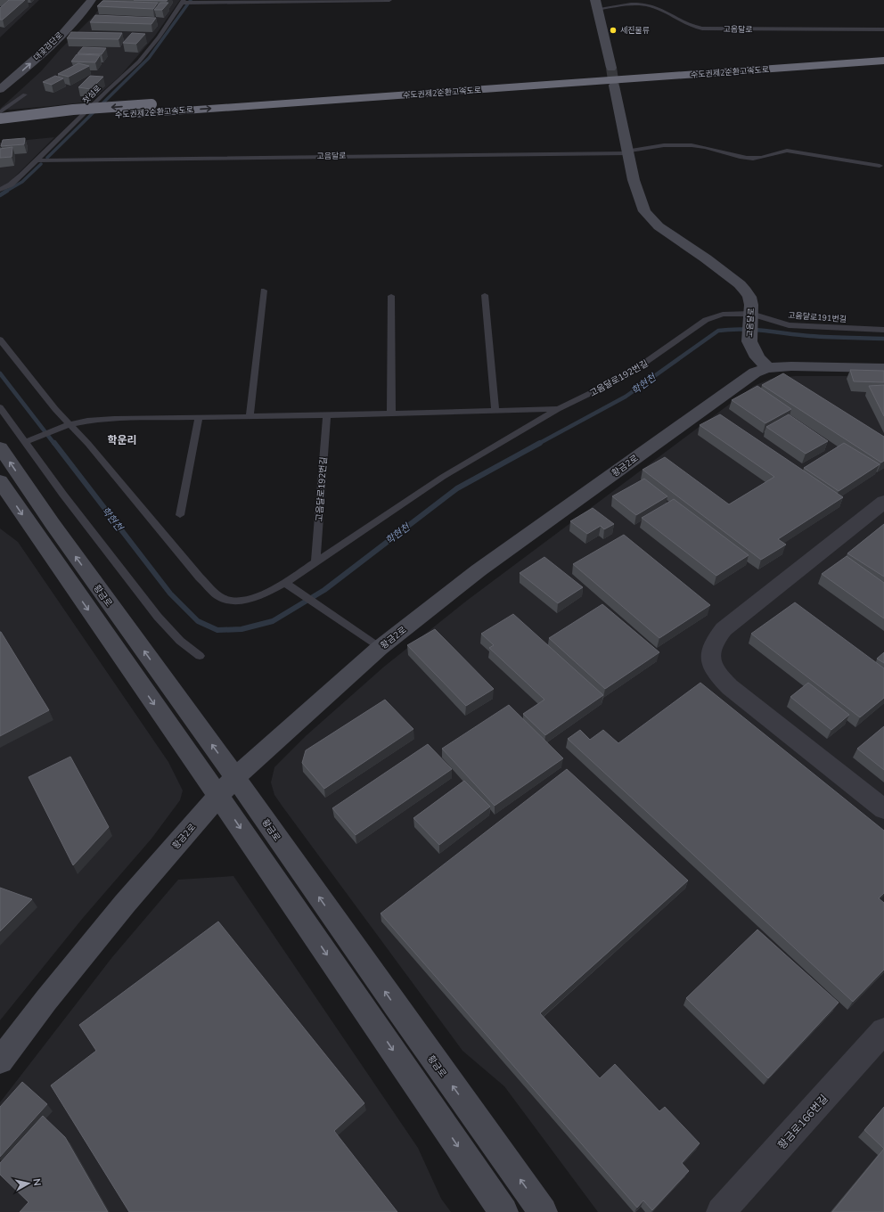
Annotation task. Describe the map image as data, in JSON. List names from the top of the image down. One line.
{"streets":{"highway":["수도권제2순환고속도로"],"street":["고음달로","대곶검단로","황금2로","황금로","황금로166번길"],"lane":["첫섬로","고음달로191번길","고음달로192번길"]},"crossings":[["고음달로","첫섬로"],["고음달로","고음달로191번길"],["고음달로","고음달로192번길"],["고음달로","황금2로"],["고음달로191번길","고음달로192번길"],["황금2로","황금로"]],"one_way":["대곶검단로"],"districts":["학운리"],"water":["학현천"],"places":["세진물류"],"north":"right"}
